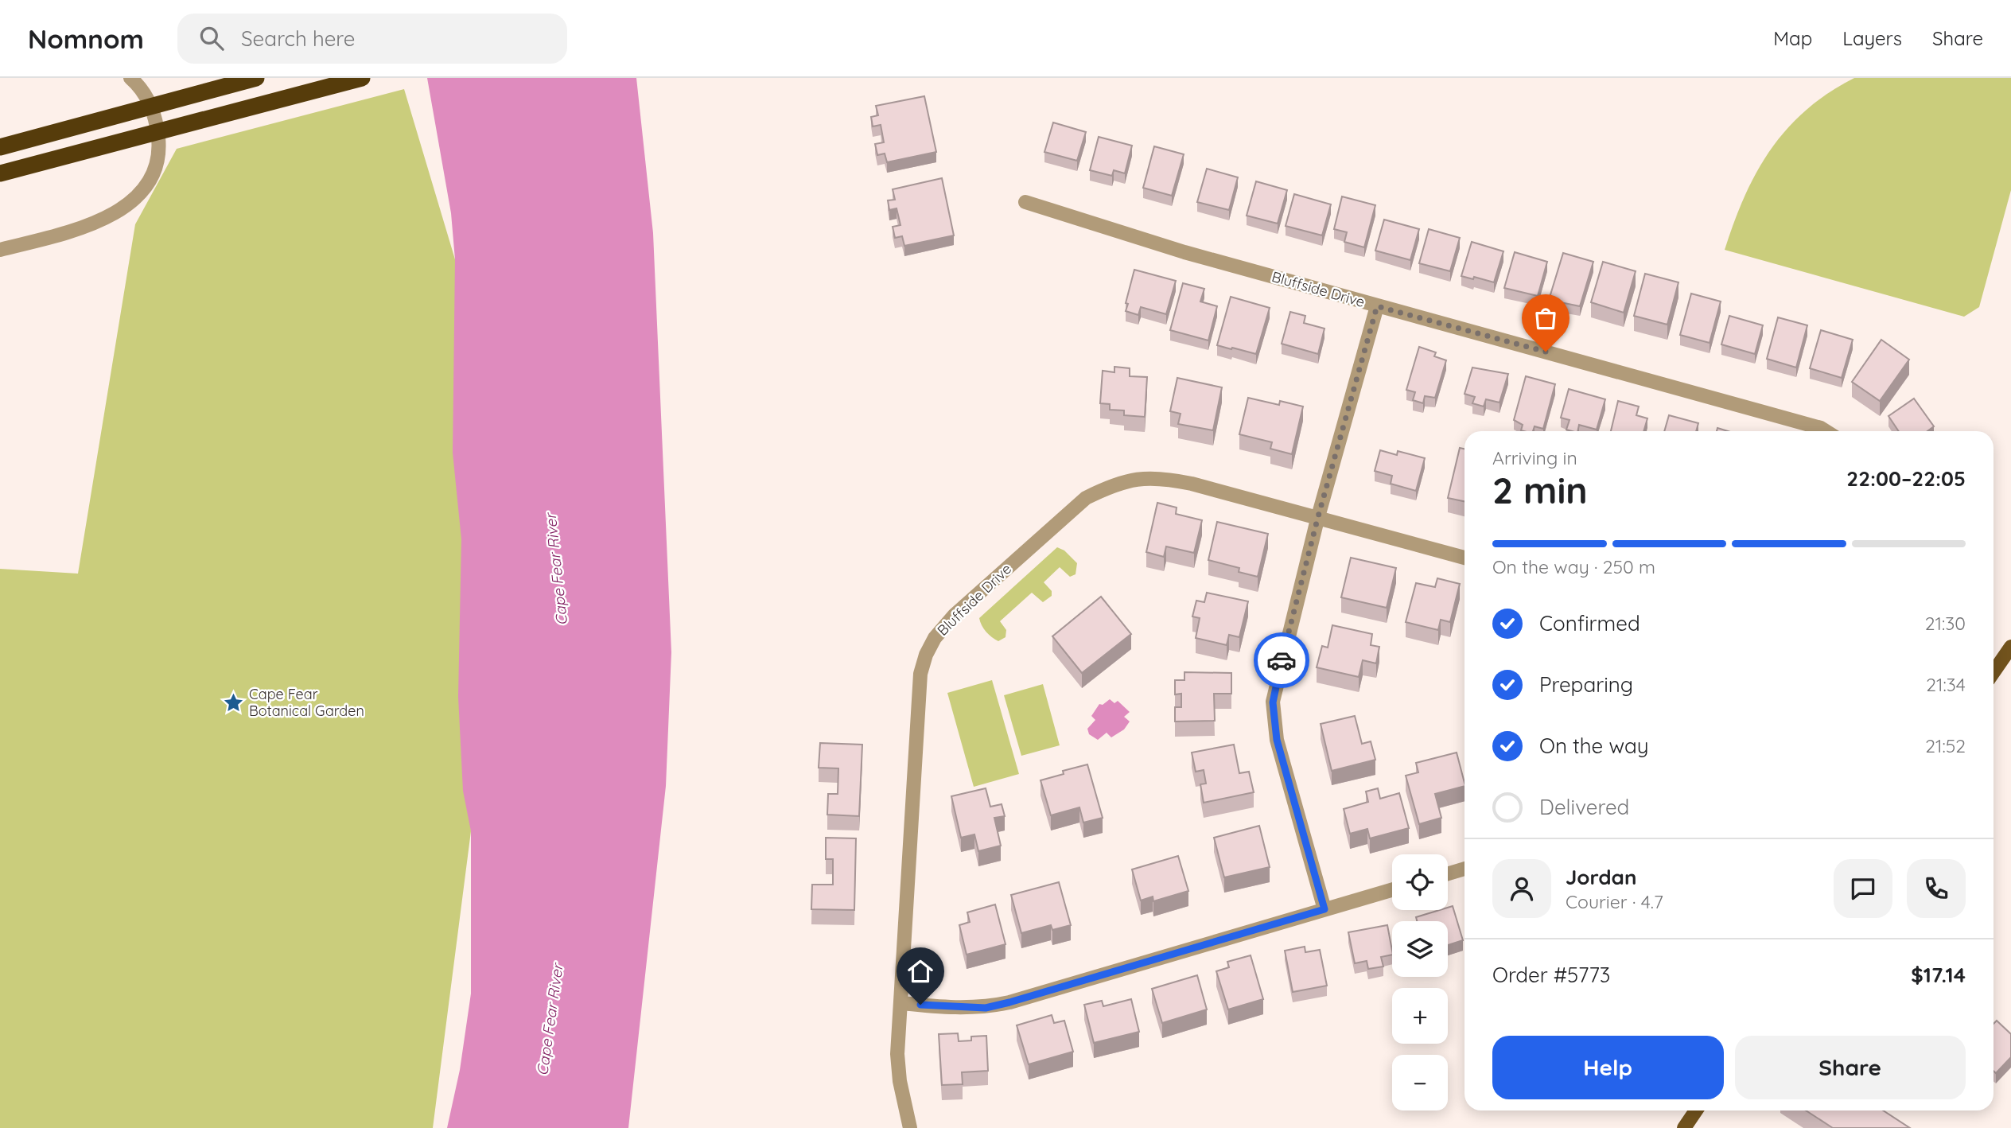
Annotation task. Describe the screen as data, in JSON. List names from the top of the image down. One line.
{"streets":{"street":["Bluffside Drive"]},"water":["Cape Fear River"],"places":{"place":["Cape Fear Botanical Garden"]},"page":{"header":"Nomnom","search":"Search here","nav":["Map","Layers","Share"],"heading":["2 min","Arriving in","22:00–22:05"],"panel":["Jordan","Courier · 4.7","Order #5773","$17.14"],"bar":"On the way · 250 m","list":[["Confirmed","21:30"],["Preparing","21:34"],["On the way","21:52"],"Delivered"],"map_buttons":["+","−"],"buttons":["Help","Share"]}}
